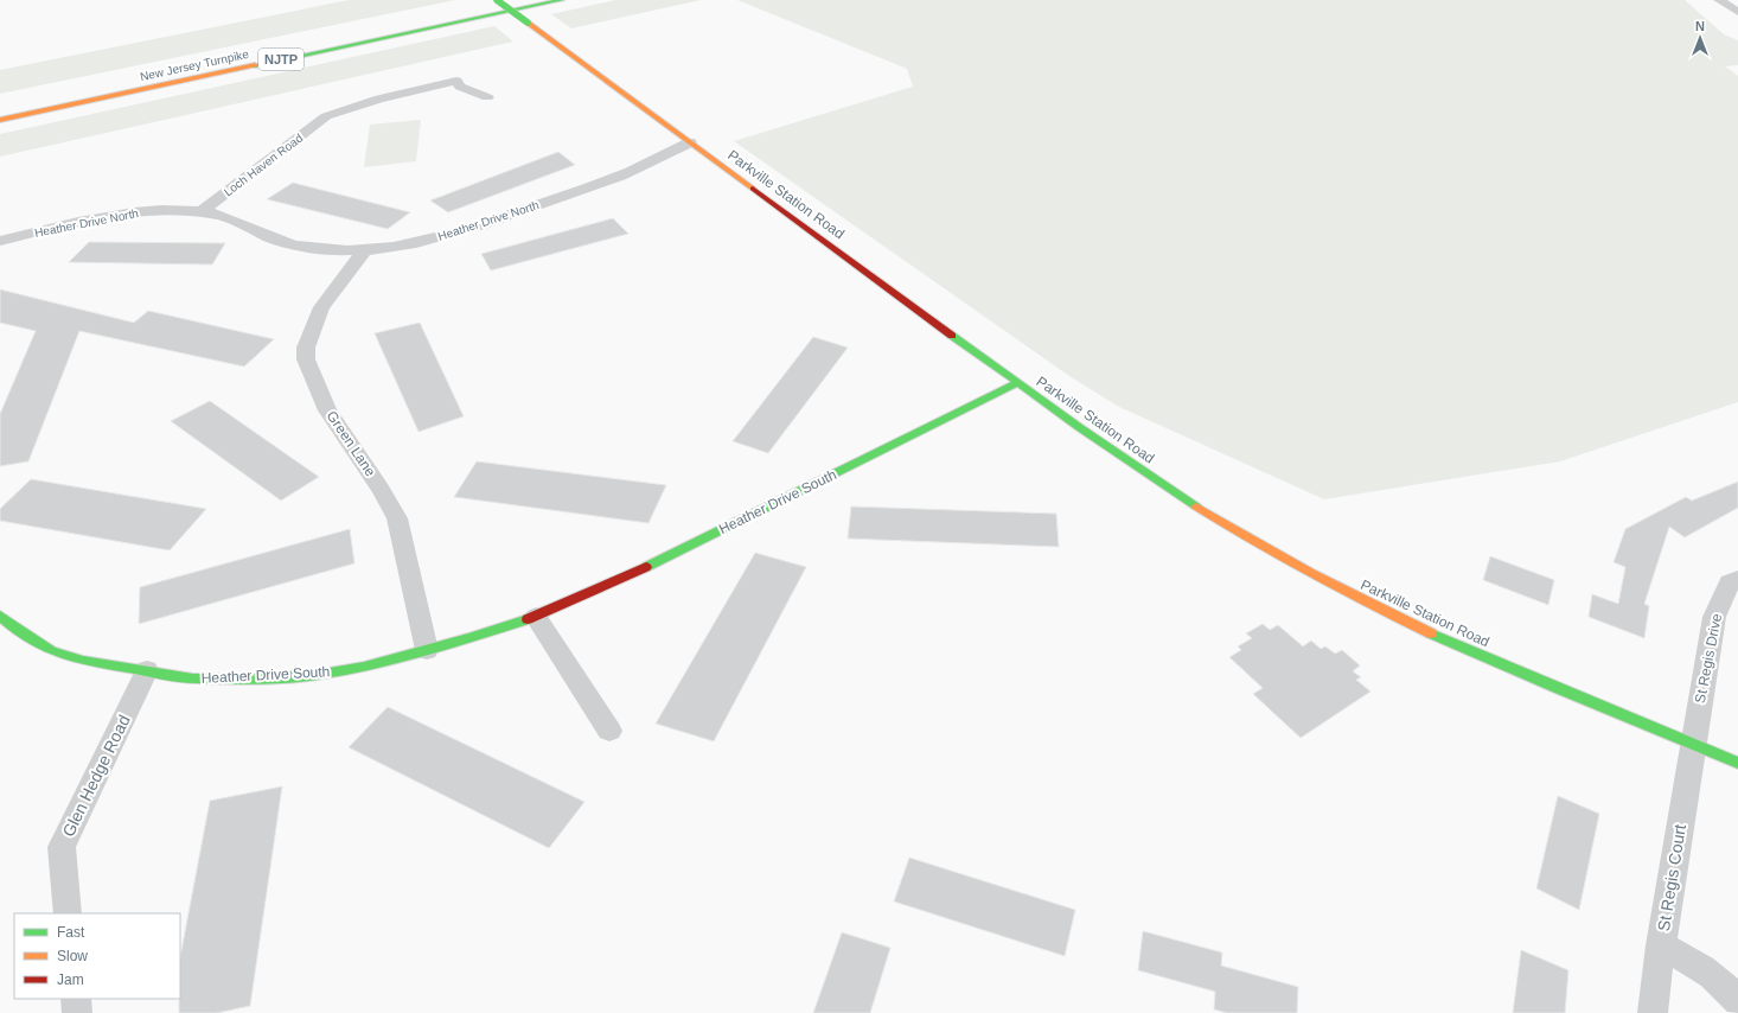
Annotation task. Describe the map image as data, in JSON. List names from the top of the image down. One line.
{"streets":{"main road":["NJTP","New Jersey Turnpike","Parkville Station Road","Heather Drive South"],"street":["Loch Haven Road","Heather Drive North","Green Lane","St Regis Drive","Glen Hedge Road","St Regis Court"]},"crossings":[["Loch Haven Road","Heather Drive North"],["Parkville Station Road","Heather Drive North"],["Parkville Station Road","Heather Drive South"],["Parkville Station Road","St Regis Drive"],["Parkville Station Road","St Regis Court"],["Heather Drive North","Green Lane"],["Green Lane","Heather Drive South"],["Heather Drive South","Glen Hedge Road"],["St Regis Drive","St Regis Court"]],"legend":["Fast","Slow","Jam"],"north":"top"}
